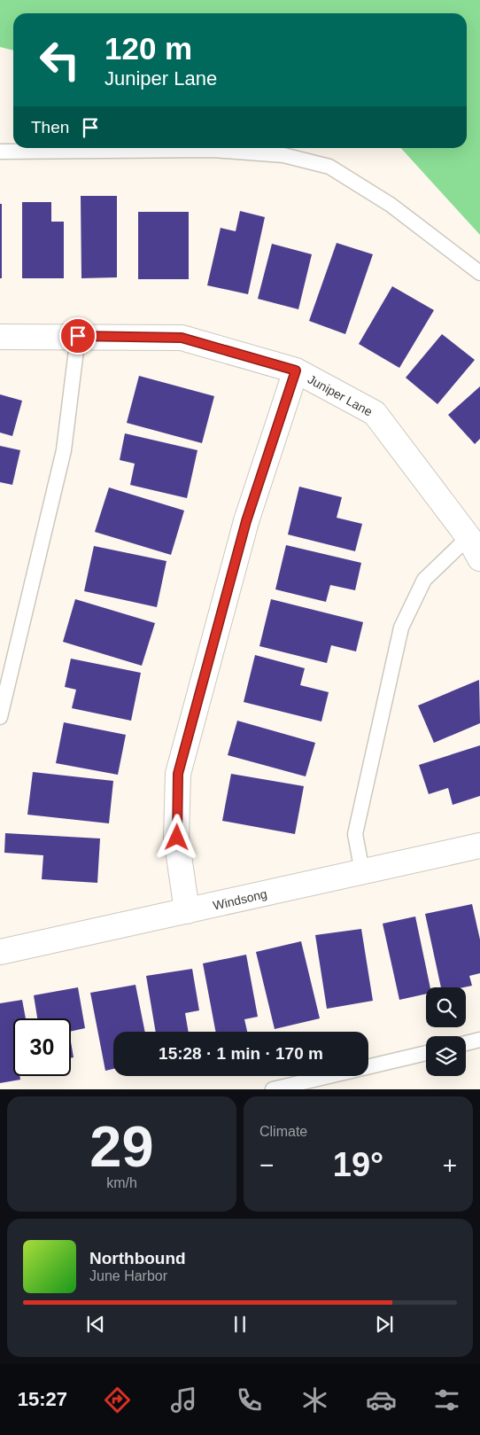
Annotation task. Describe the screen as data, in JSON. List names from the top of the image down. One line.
{"streets":{"street":["Juniper Lane","Windsong"]},"page":{"turn":["120 m","Juniper Lane"],"then":"Then","limit":"30","trip":"15:28 · 1 min · 170 m","tile":[["29","km/h"],"Climate"],"heat":["−","19°","+"],"song":["Northbound","June Harbor"],"tabs":"15:27"}}
